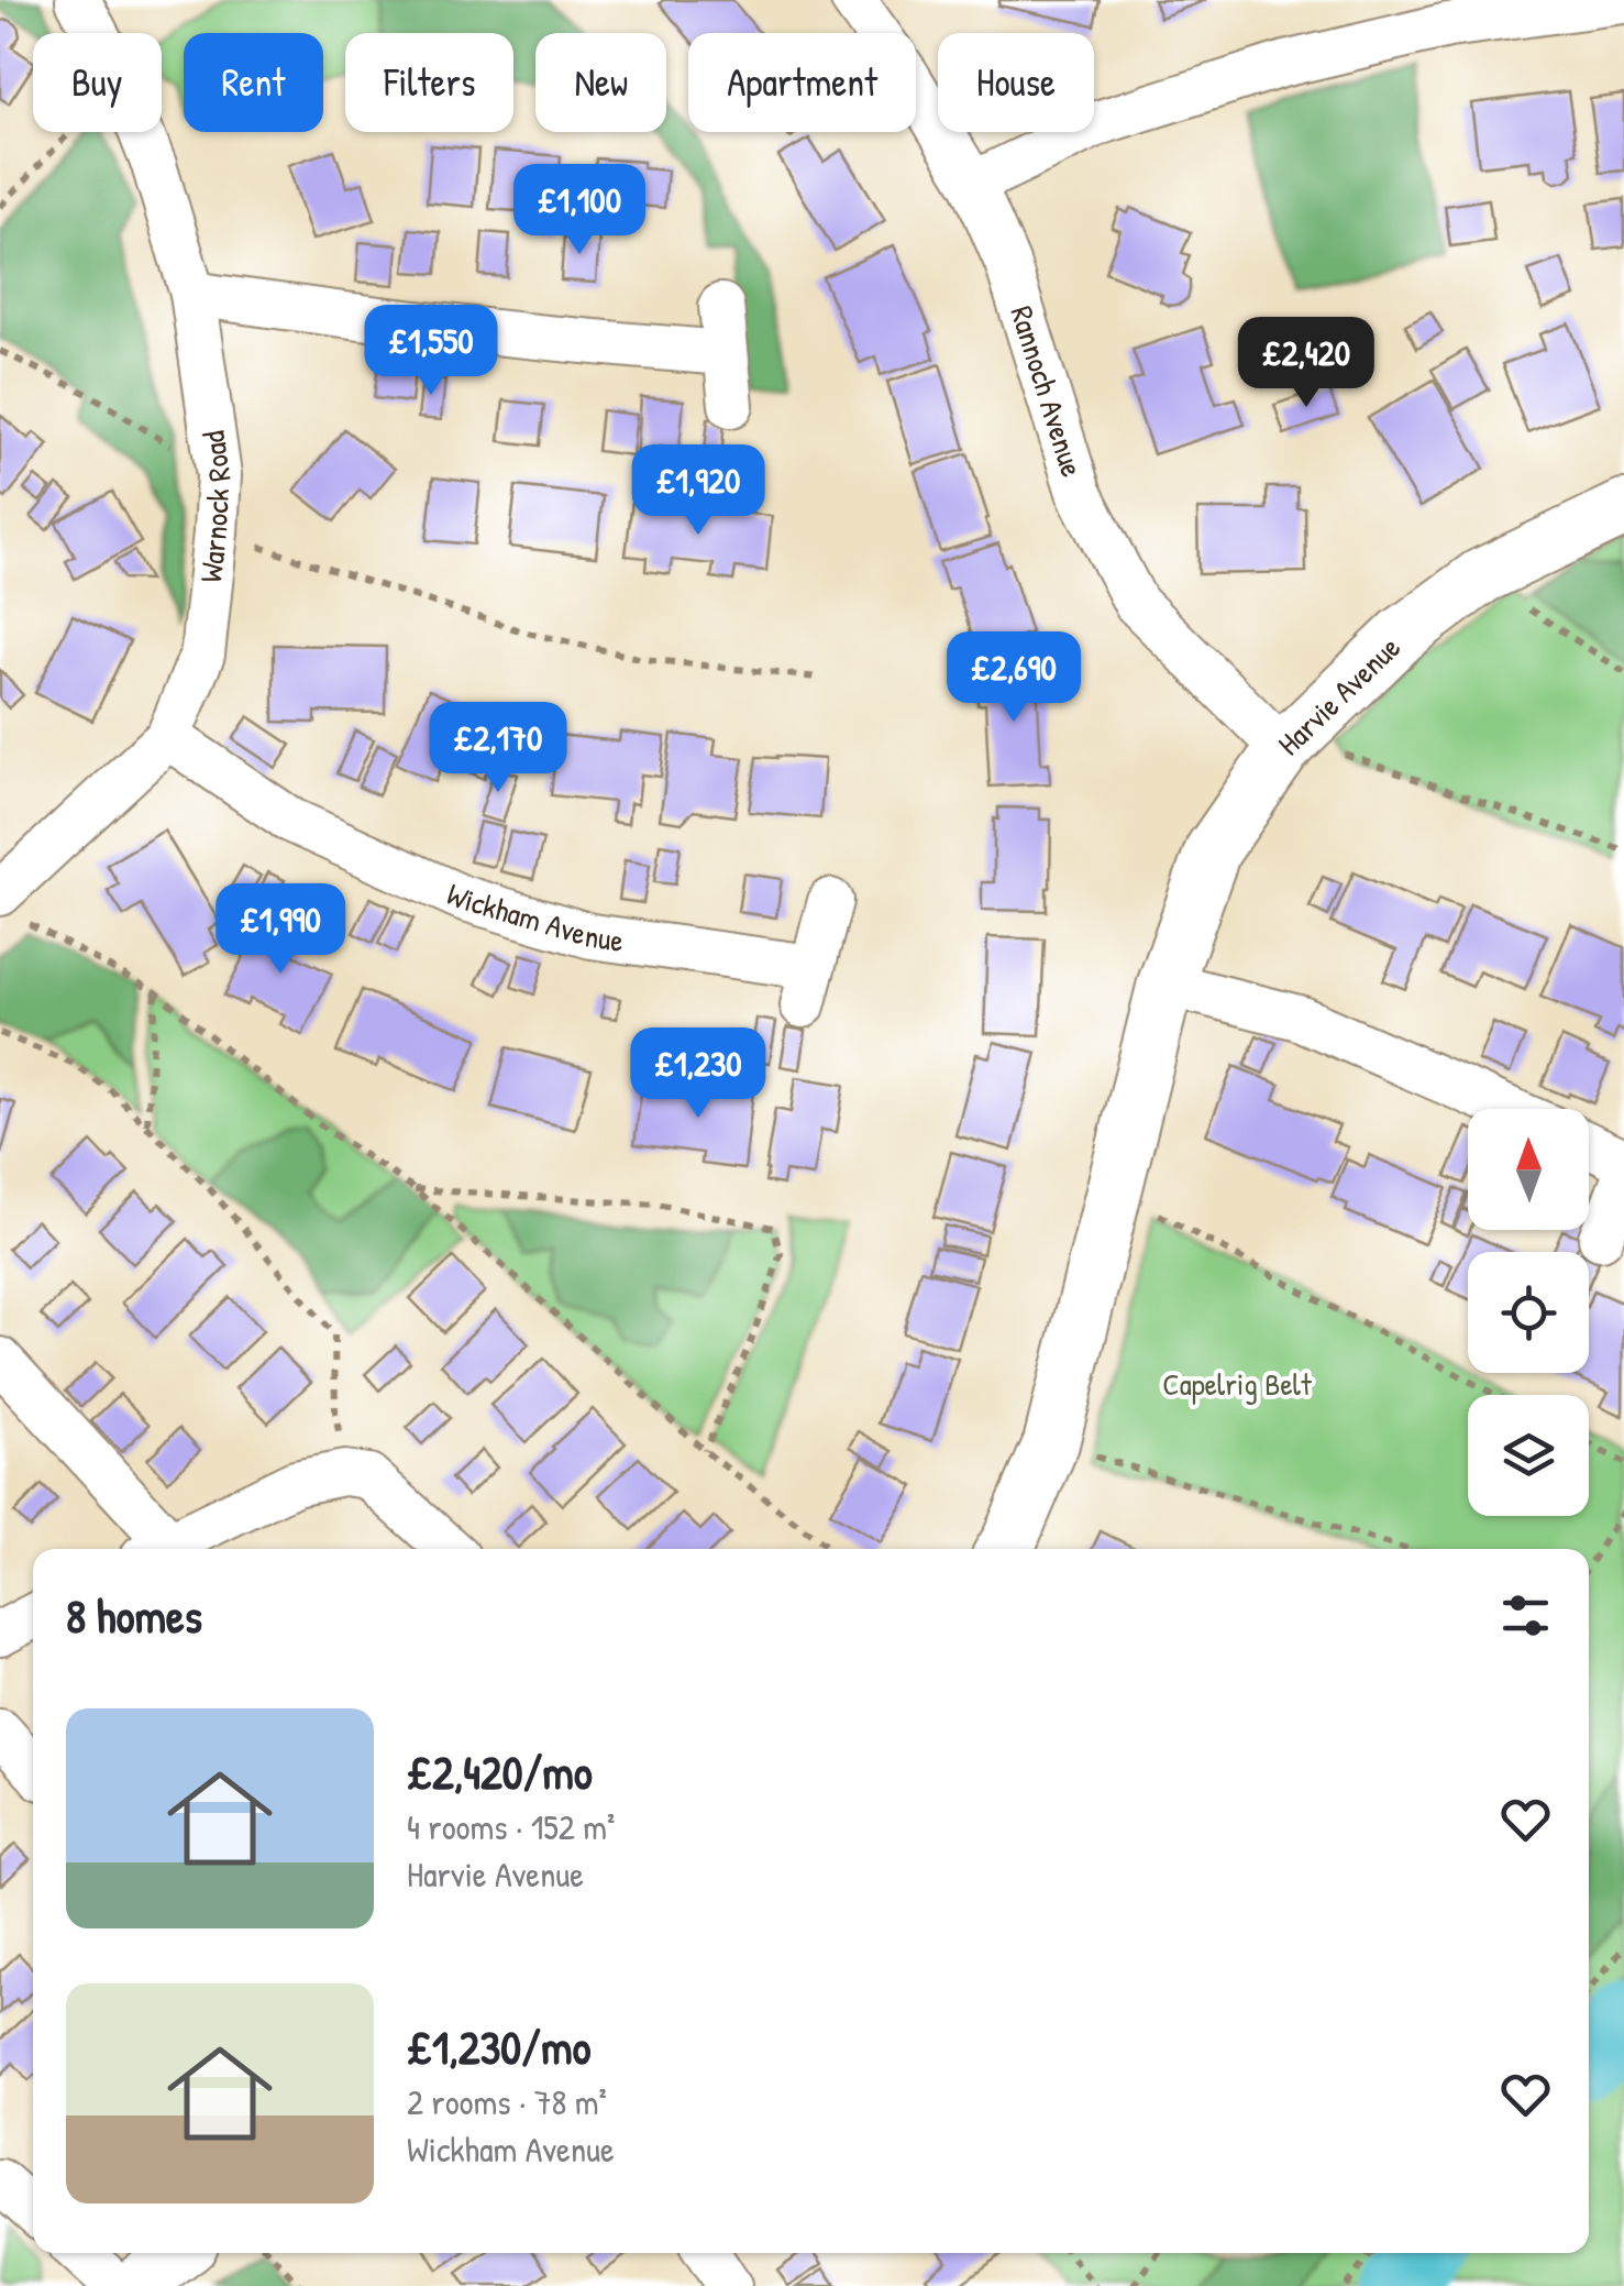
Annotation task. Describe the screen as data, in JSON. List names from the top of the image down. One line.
{"streets":{"street":["Rannoch Avenue","Warnock Road","Harvie Avenue","Wickham Avenue"]},"crossings":[["Rannoch Avenue","Harvie Avenue"],["Warnock Road","Wickham Avenue"]],"parks":["Capelrig Belt"],"north":"top","page":{"chip":["Buy","Rent","Filters","New","Apartment","House"],"price":["£1,100","£1,550","£2,420","£1,920","£2,690","£2,170","£1,990","£1,230"],"heading":"8 homes","list":[{"name":"£2,420/mo","note":"4 rooms · 152 m² · Harvie Avenue"},{"name":"£1,230/mo","note":"2 rooms · 78 m² · Wickham Avenue"}]}}
